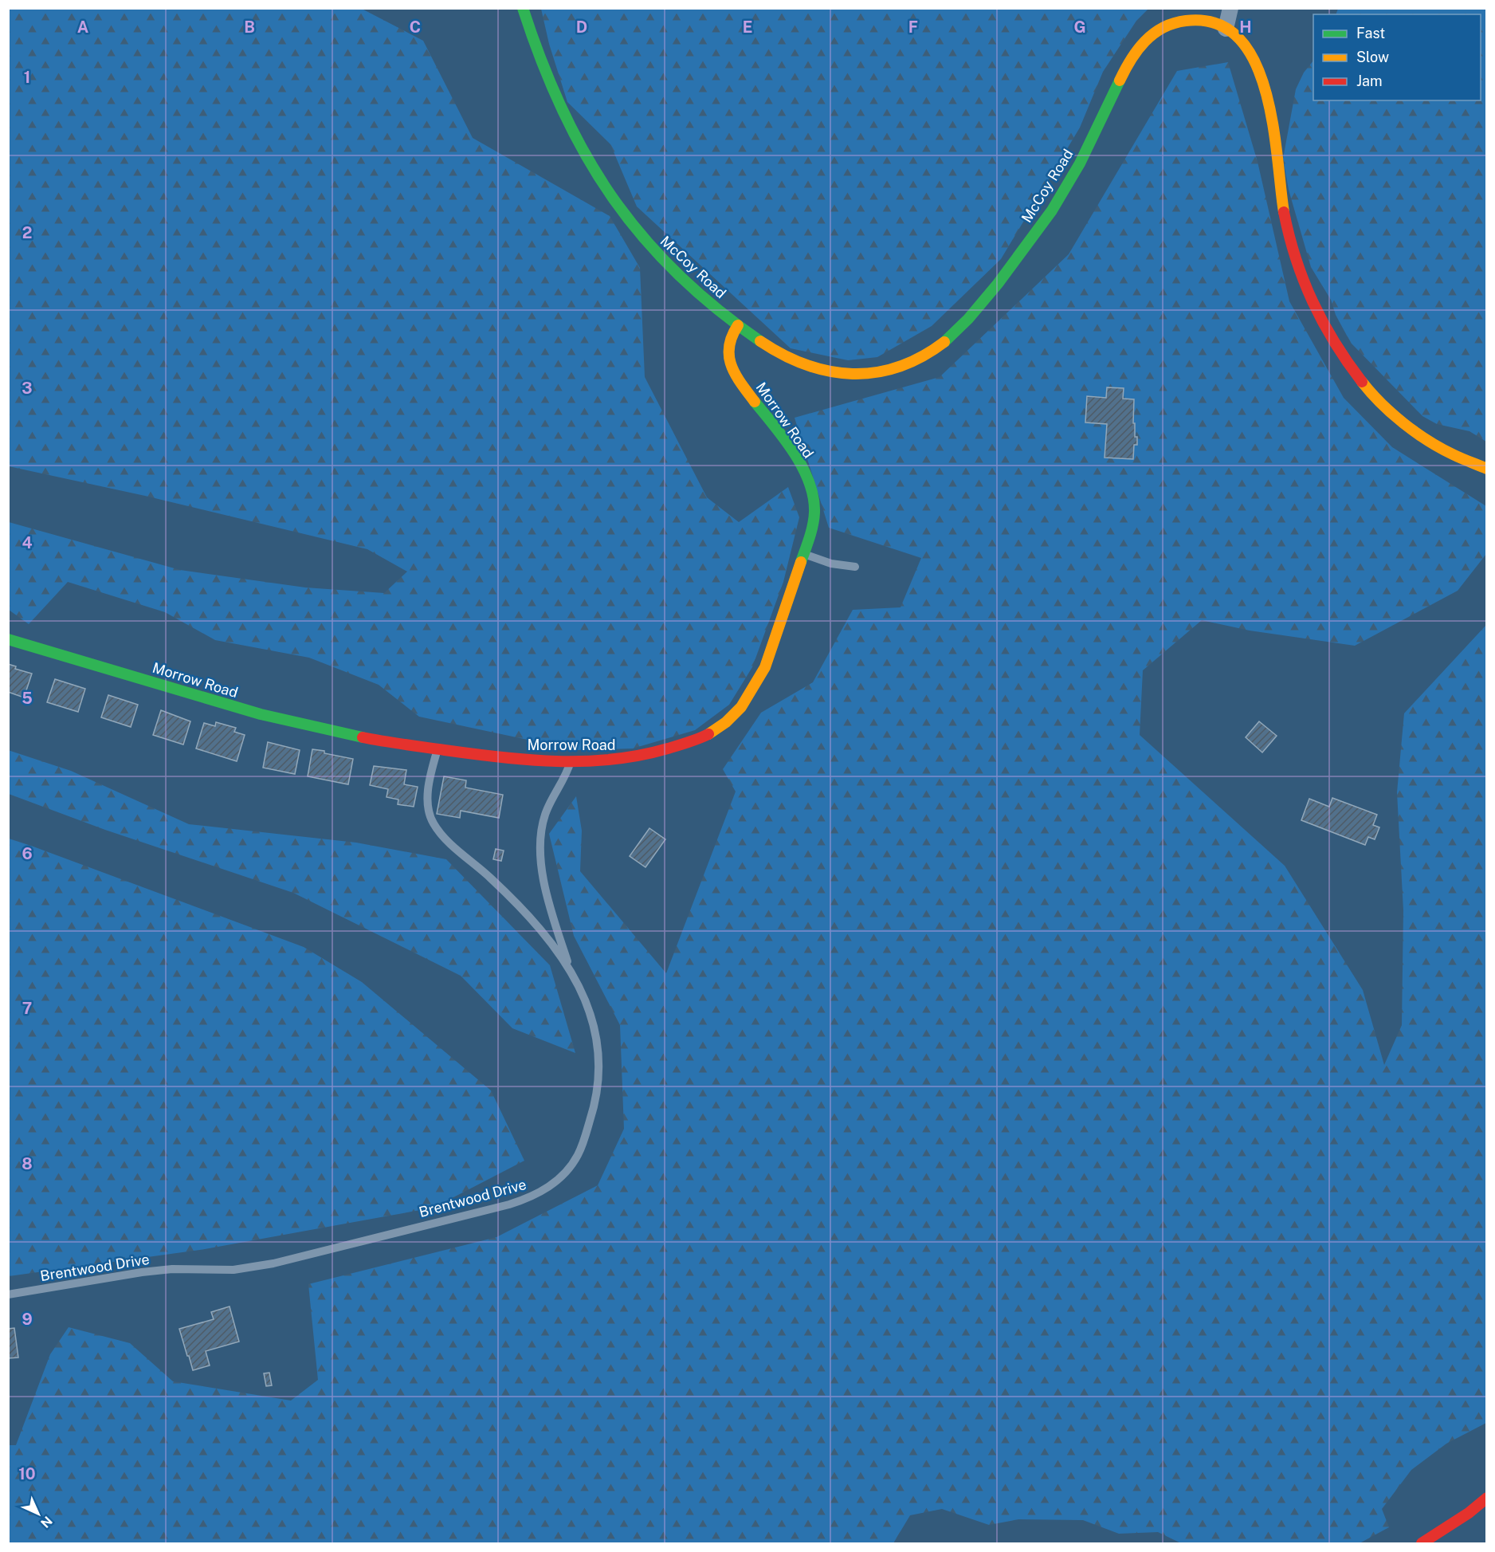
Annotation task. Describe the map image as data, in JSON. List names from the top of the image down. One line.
{"streets":{"main road":["McCoy Road","Morrow Road"],"lane":["Brentwood Drive"]},"crossings":[["McCoy Road","Morrow Road"],["Morrow Road","Brentwood Drive"]],"legend":["Fast","Slow","Jam"],"north":"bottom right","grid":{"columns":["A","B","C","D","E","F","G","H"],"rows":["1","2","3","4","5","6","7","8","9","10"]}}
